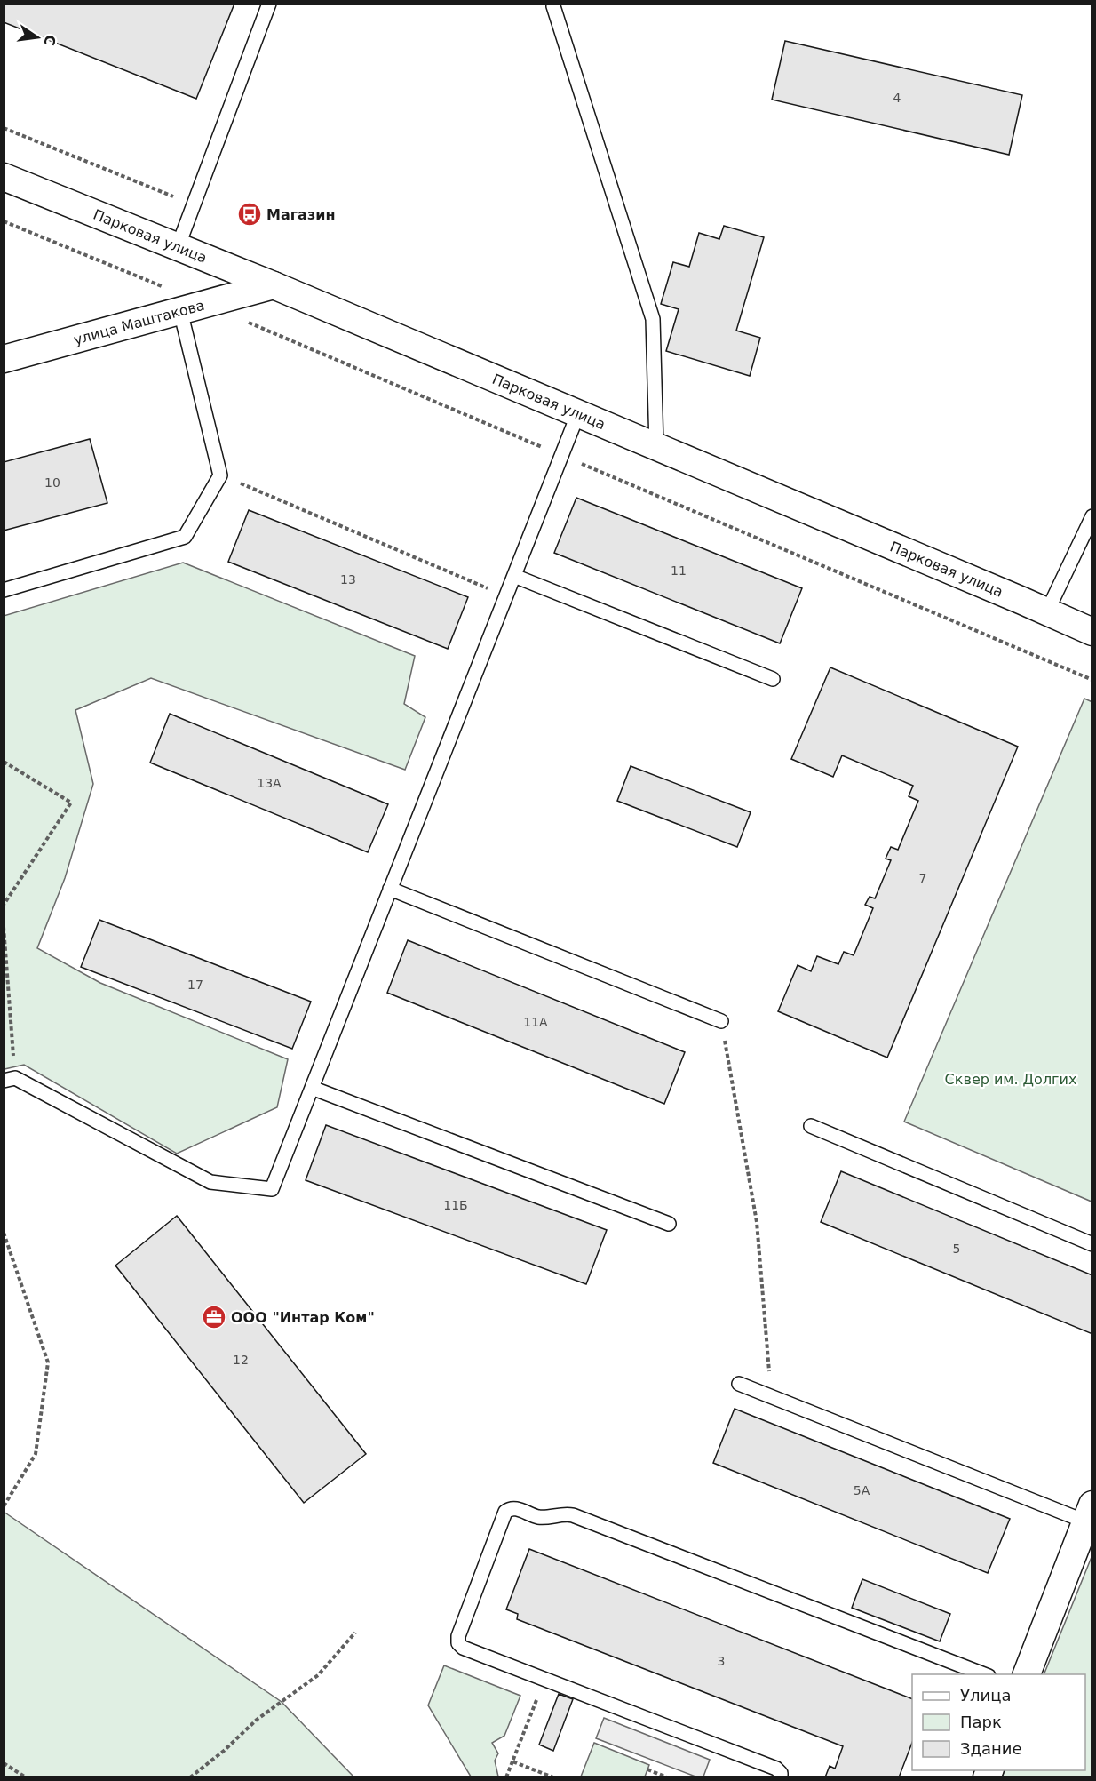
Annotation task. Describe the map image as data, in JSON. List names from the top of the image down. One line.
{"streets":{"street":["Парковая улица","улица Маштакова"]},"crossings":[["Парковая улица","улица Маштакова"]],"parks":["Сквер им. Долгих"],"places":{"bus stop":["Магазин"],"office":["ООО \"Интар Ком\""]},"house_numbers":["4","10","11","13","13А","7","17","11А","11Б","5","12","5А","3"],"legend":["Улица","Парк","Здание"],"north":"right"}
